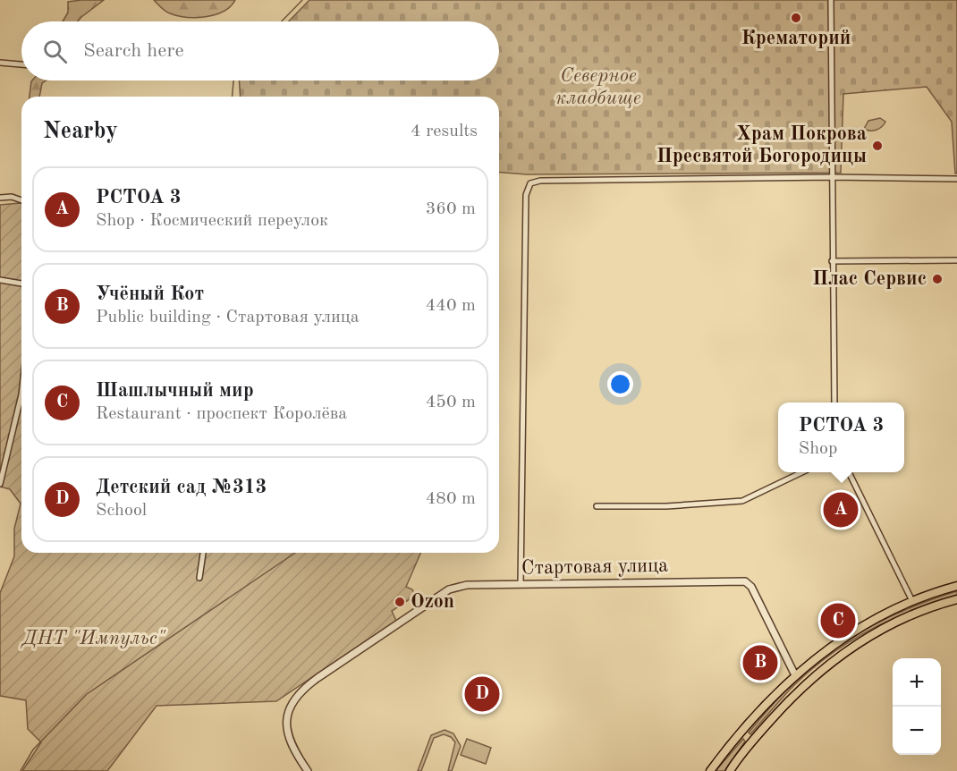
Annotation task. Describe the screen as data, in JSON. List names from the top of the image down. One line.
{"streets":{"street":["Стартовая улица"]},"parks":["Северное кладбище","ДНТ \"Импульс\""],"places":["Крематорий","Храм Покрова Пресвятой Богородицы","Плас Сервис","Ozon"],"page":{"search":"Search here","heading":["Nearby","4 results"],"list":[{"mark":"A","name":"РСТОА 3","note":"Shop · Космический переулок","value":"360 m"},{"mark":"B","name":"Учёный Кот","note":"Public building · Стартовая улица","value":"440 m"},{"mark":"C","name":"Шашлычный мир","note":"Restaurant · проспект Королёва","value":"450 m"},{"mark":"D","name":"Детский сад №313","note":"School","value":"480 m"}],"popup":["РСТОА 3","Shop"],"pins":["A","C","B","D"],"map_buttons":["+","−"]}}
